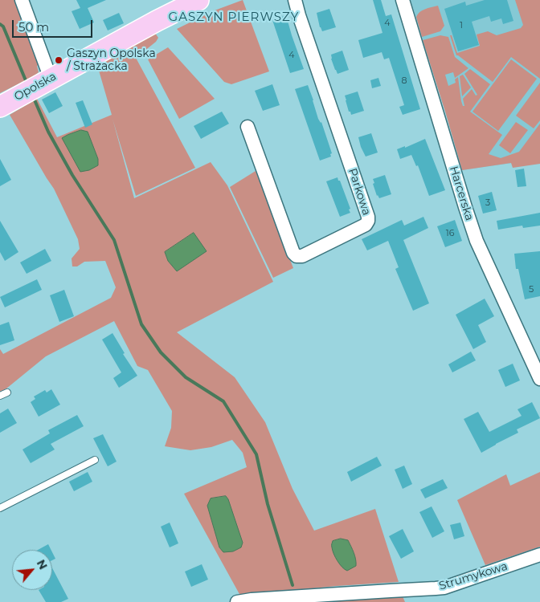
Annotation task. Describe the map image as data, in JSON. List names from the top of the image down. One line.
{"streets":{"main road":["Opolska"],"street":["Parkowa","Harcerska","Strumykowa"]},"districts":["GASZYN PIERWSZY"],"places":["Gaszyn Opolska / Strażacka"],"house_numbers":["4","1","4","8","3","16","5"],"scale_bar":"50 m","north":"top right"}
